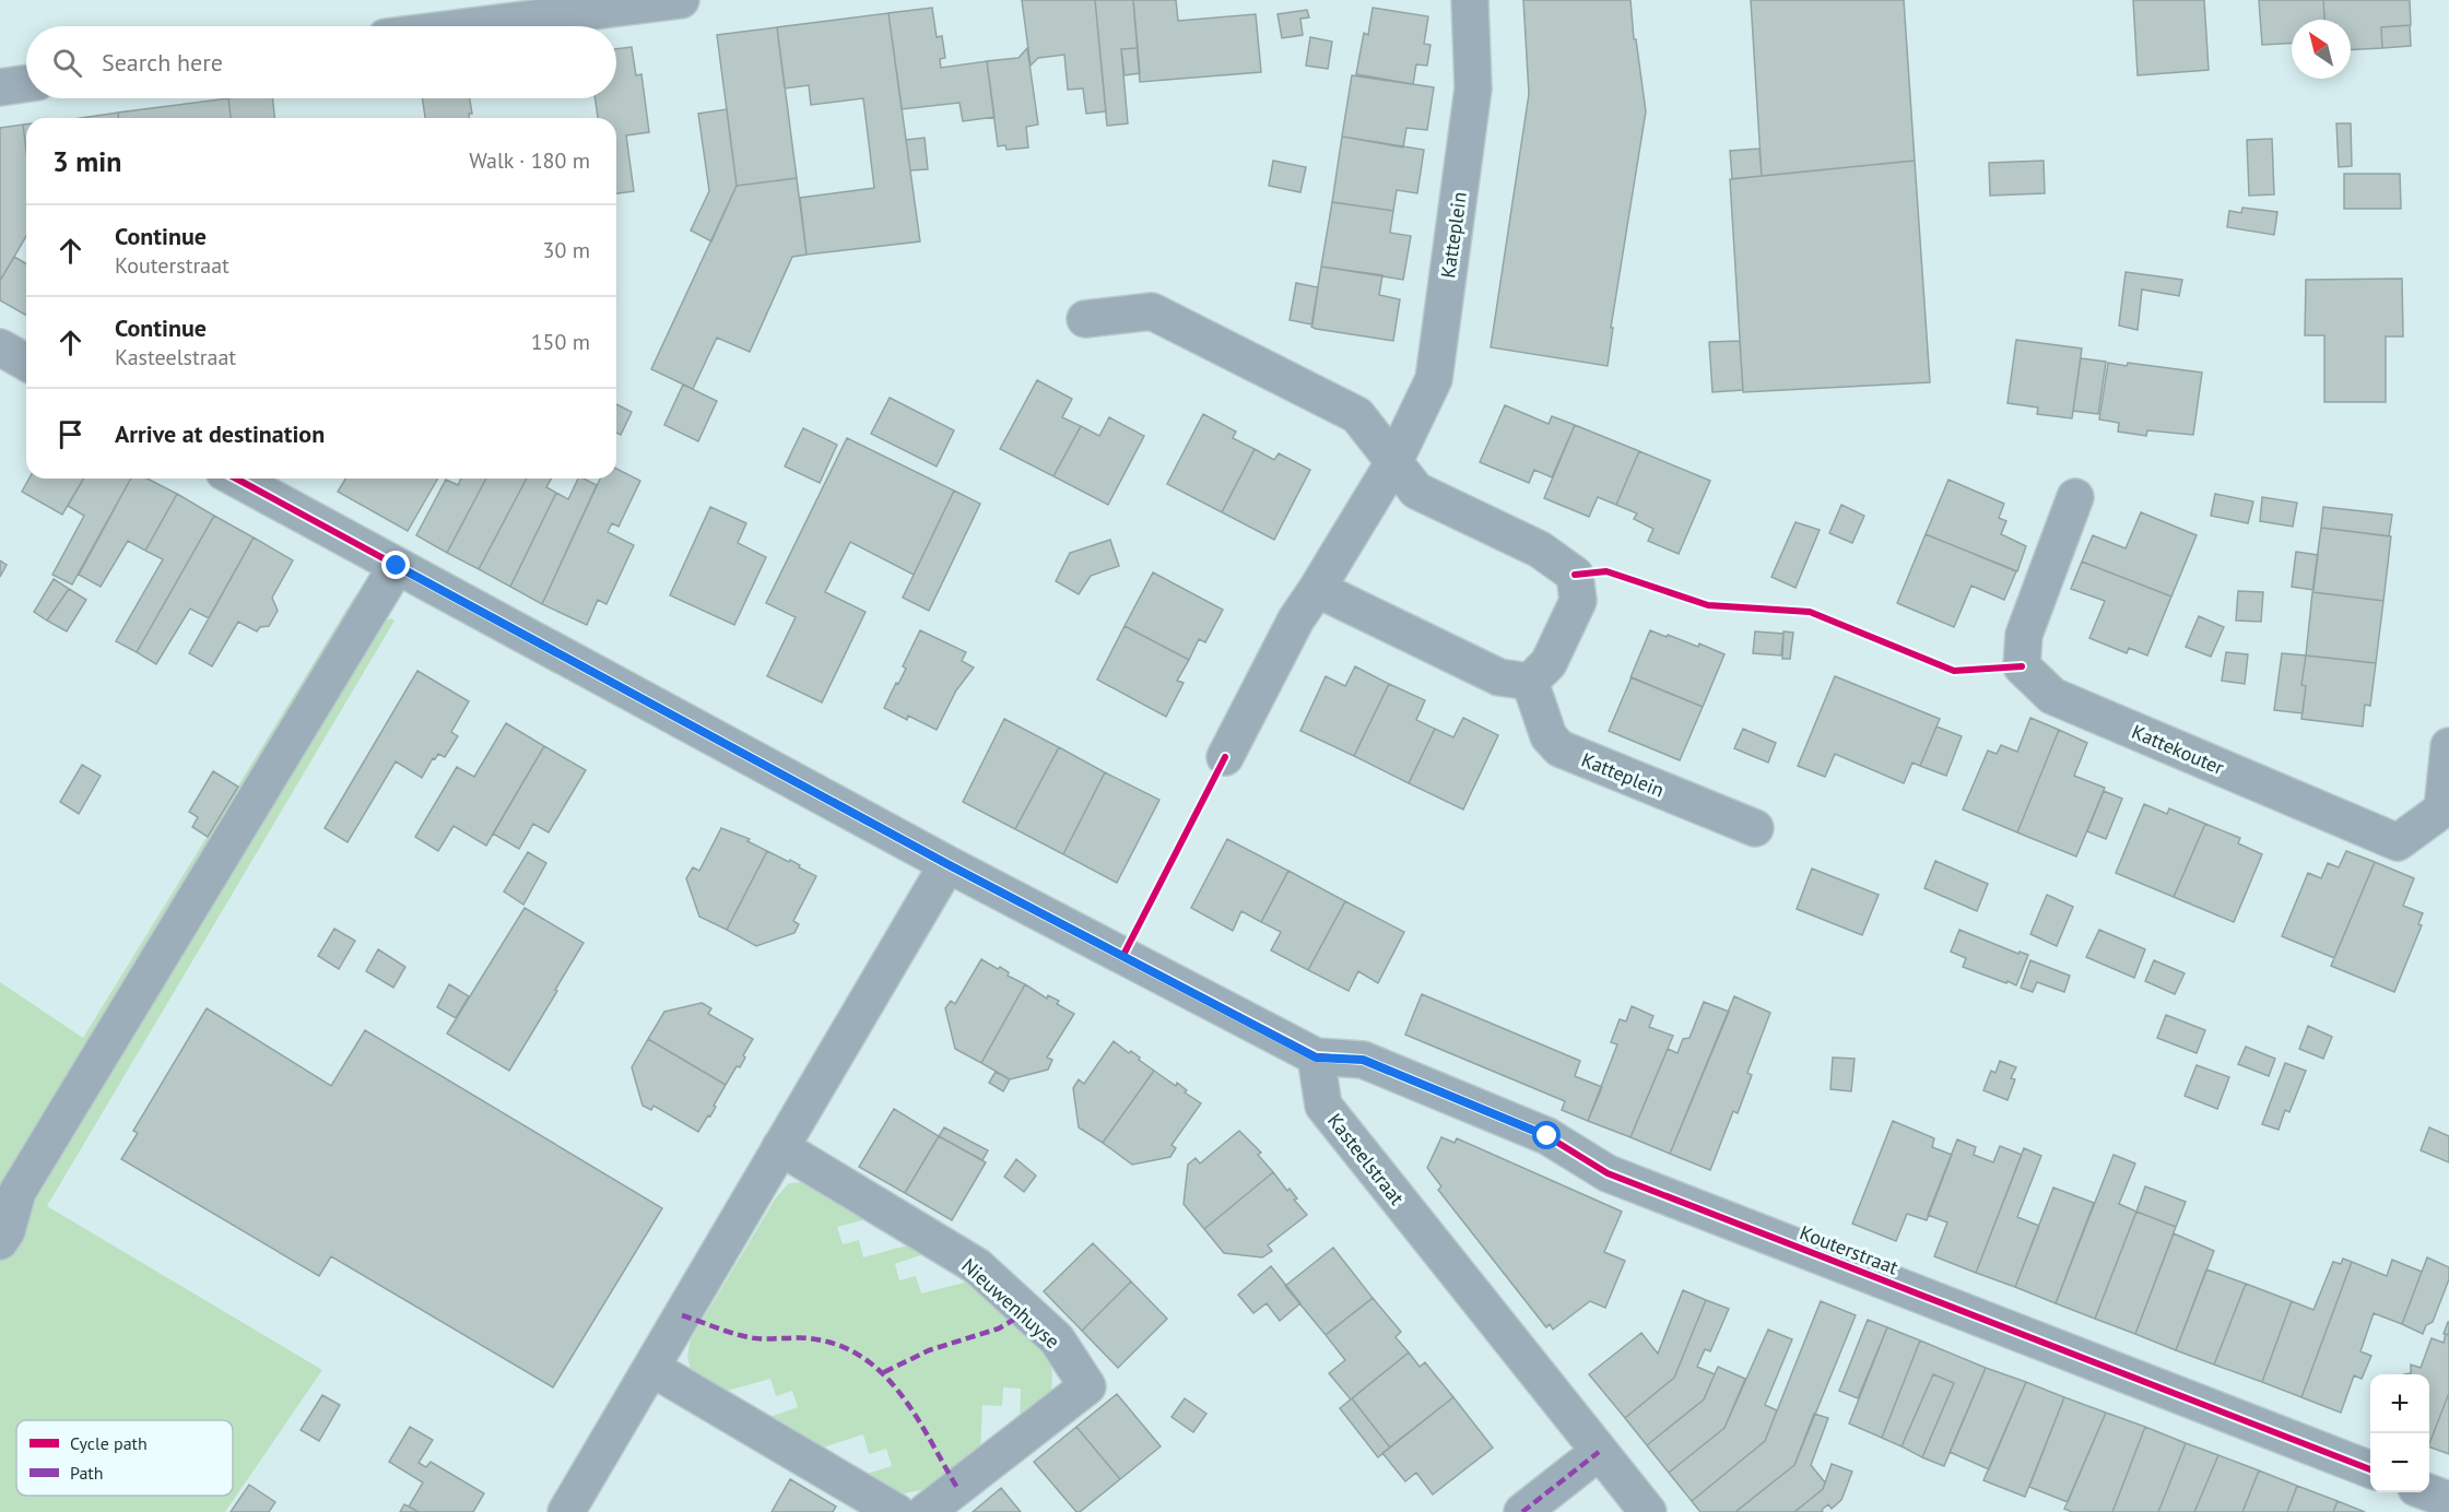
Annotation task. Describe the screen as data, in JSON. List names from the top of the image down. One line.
{"streets":{"street":["Katteplein","Kattekouter","Kasteelstraat","Kouterstraat","Nieuwenhuyse"]},"crossings":[["Kasteelstraat","Kouterstraat"]],"legend":["Cycle path","Path"],"north":"top left","page":{"search":"Search here","heading":["3 min","Walk · 180 m"],"list":[["Continue","Kouterstraat","30 m"],["Continue","Kasteelstraat","150 m"],"Arrive at destination"],"map_buttons":["+","−"]}}
